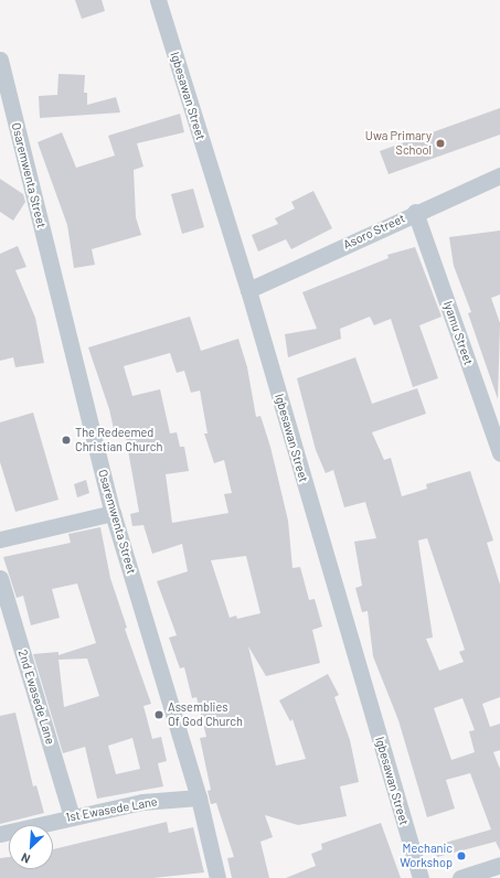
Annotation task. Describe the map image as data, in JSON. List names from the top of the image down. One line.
{"streets":{"street":["Igbesawan Street","Osaremwenta Street","Asoro Street","Iyamu Street","2nd Ewasede Lane","1st Ewasede Lane"]},"crossings":[["Igbesawan Street","Asoro Street"],["Osaremwenta Street","1st Ewasede Lane"],["Asoro Street","Iyamu Street"],["2nd Ewasede Lane","1st Ewasede Lane"]],"places":["Uwa Primary School","The Redeemed Christian Church","Assemblies Of God Church","Mechanic Workshop"],"north":"bottom left"}
